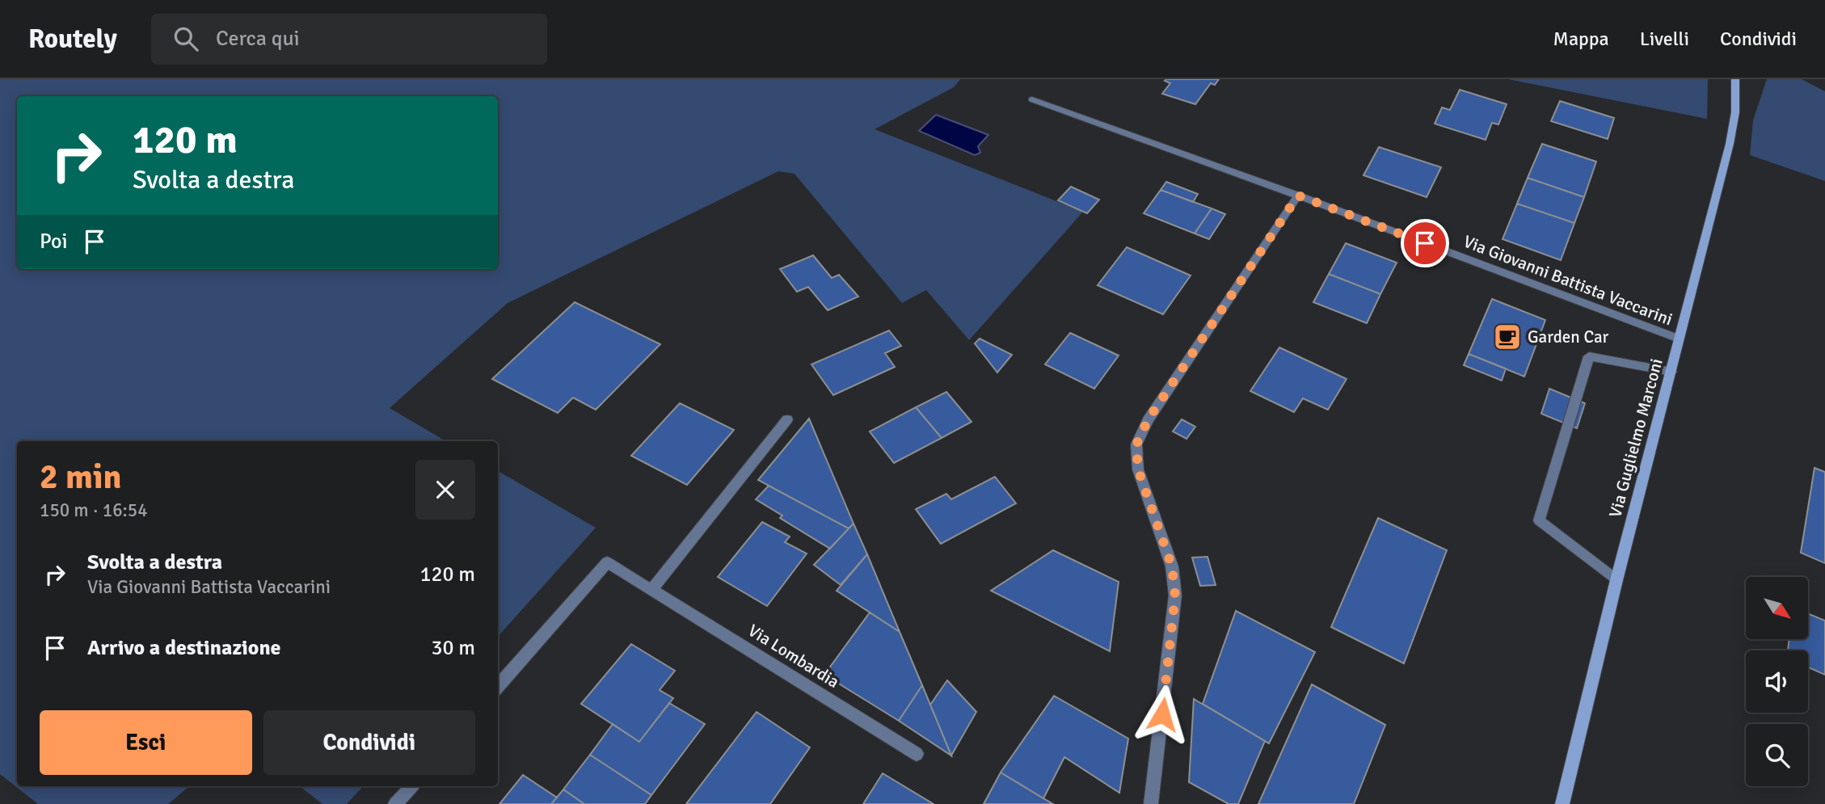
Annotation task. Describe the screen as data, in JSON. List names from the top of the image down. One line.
{"streets":{"main road":["Via Guglielmo Marconi"],"street":["Via Giovanni Battista Vaccarini","Via Lombardia"]},"crossings":[["Via Giovanni Battista Vaccarini","Via Guglielmo Marconi"]],"places":{"cafe":["Garden Car"]},"north":"bottom right","page":{"header":"Routely","search":"Cerca qui","nav":["Mappa","Livelli","Condividi"],"turn":["120 m","Svolta a destra"],"then":"Poi","heading":["2 min","150 m · 16:54"],"list":[{"name":"Svolta a destra","note":"Via Giovanni Battista Vaccarini","value":"120 m"},{"name":"Arrivo a destinazione","value":"30 m"}],"buttons":["Esci","Condividi"]}}
